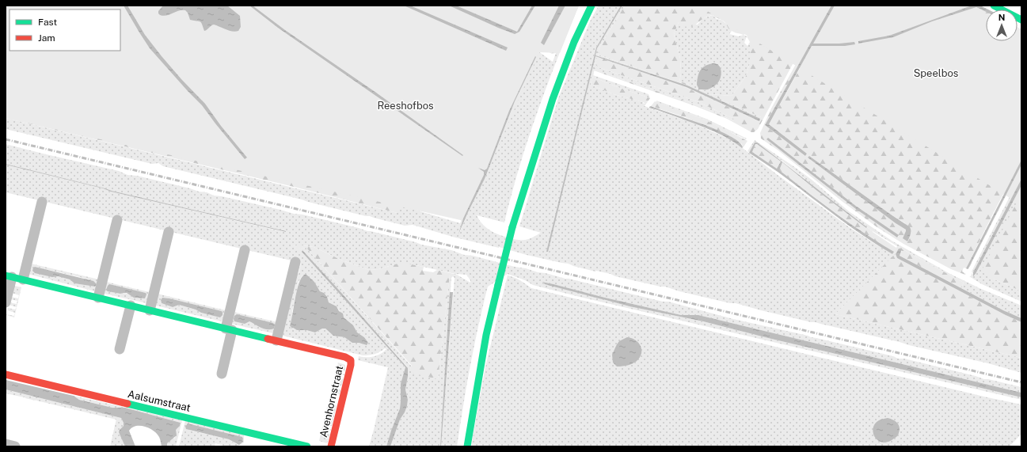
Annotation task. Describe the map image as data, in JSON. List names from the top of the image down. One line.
{"streets":{"street":["Aalsumstraat","Avenhornstraat"]},"parks":["Speelbos","Reeshofbos"],"legend":["Fast","Jam"],"north":"top"}
